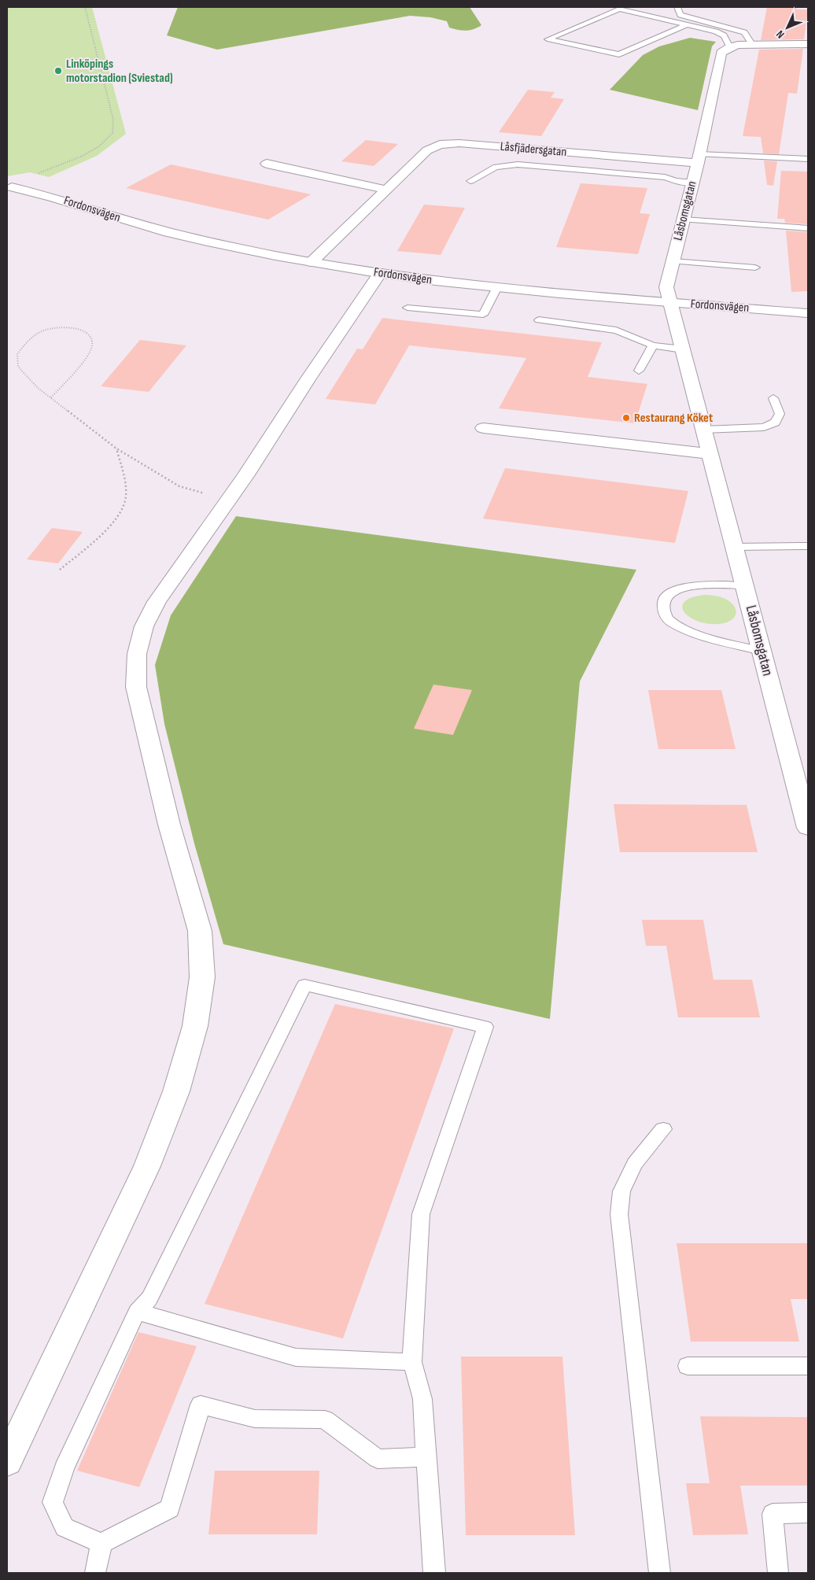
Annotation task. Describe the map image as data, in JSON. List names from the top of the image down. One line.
{"streets":{"street":["Låsfjädersgatan","Fordonsvägen","Låsbomsgatan"]},"crossings":[["Låsfjädersgatan","Fordonsvägen"],["Låsfjädersgatan","Låsbomsgatan"],["Fordonsvägen","Låsbomsgatan"]],"places":["Linköpings motorstadion (Sviestad)","Restaurang Köket"],"north":"bottom left"}
